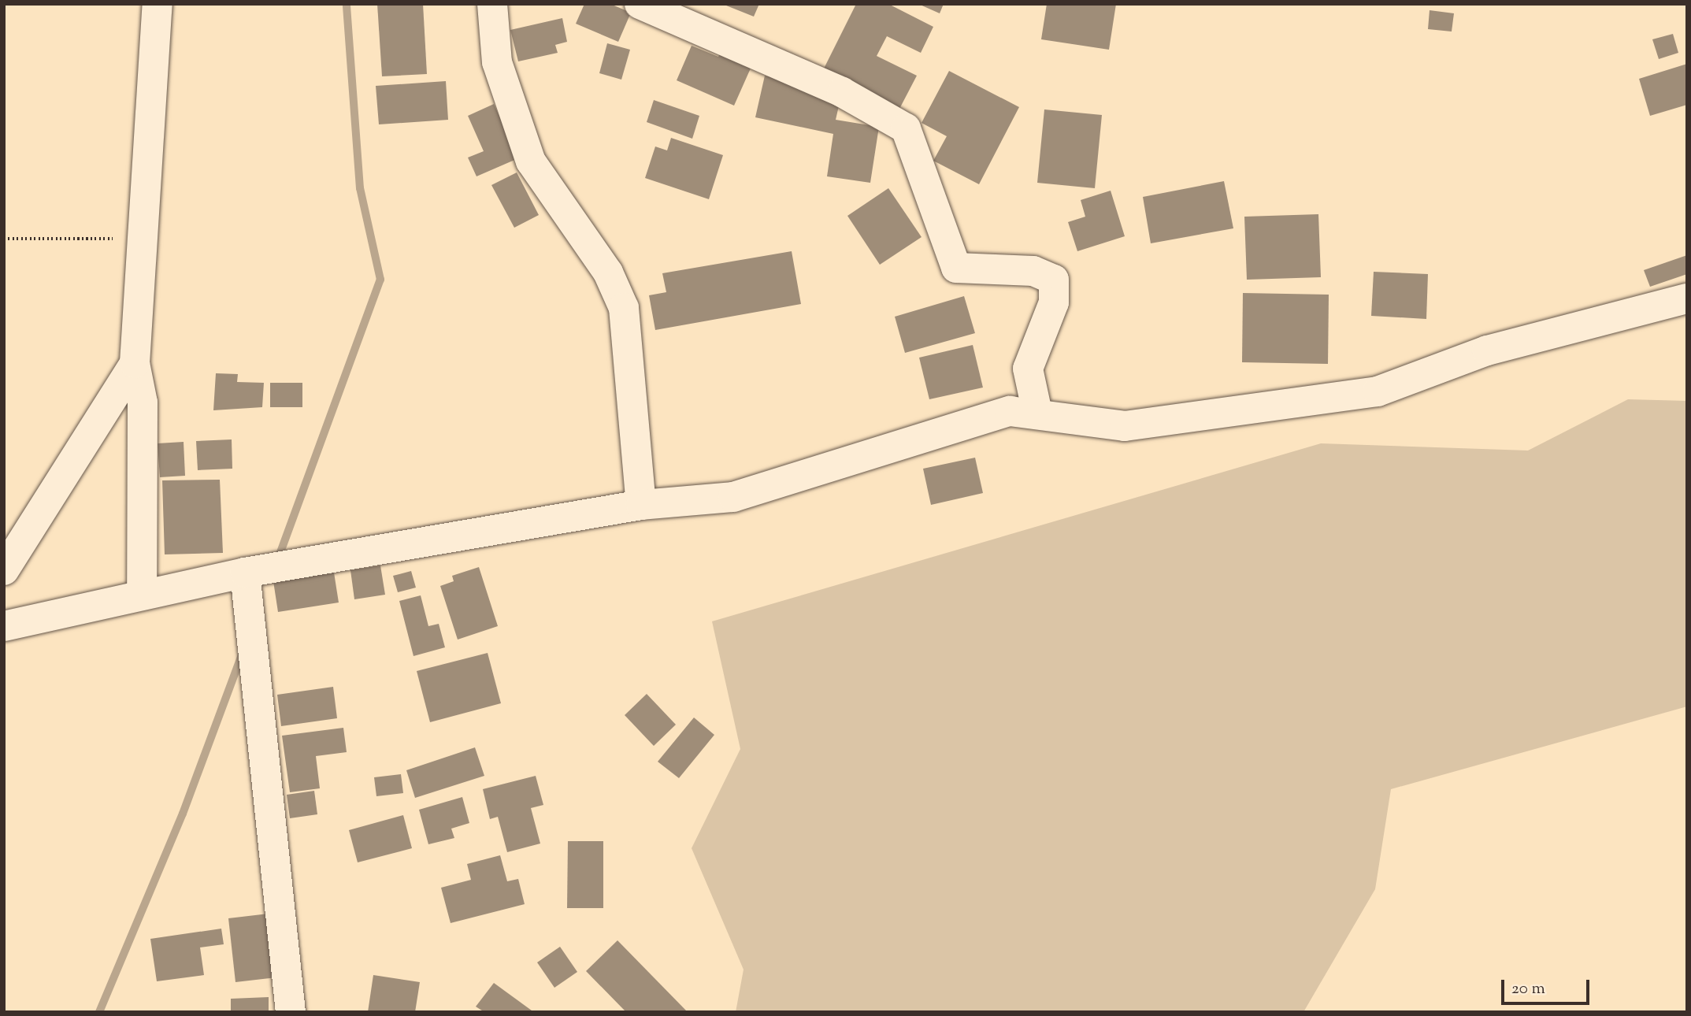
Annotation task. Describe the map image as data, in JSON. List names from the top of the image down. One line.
{"scale_bar":"20 m"}
